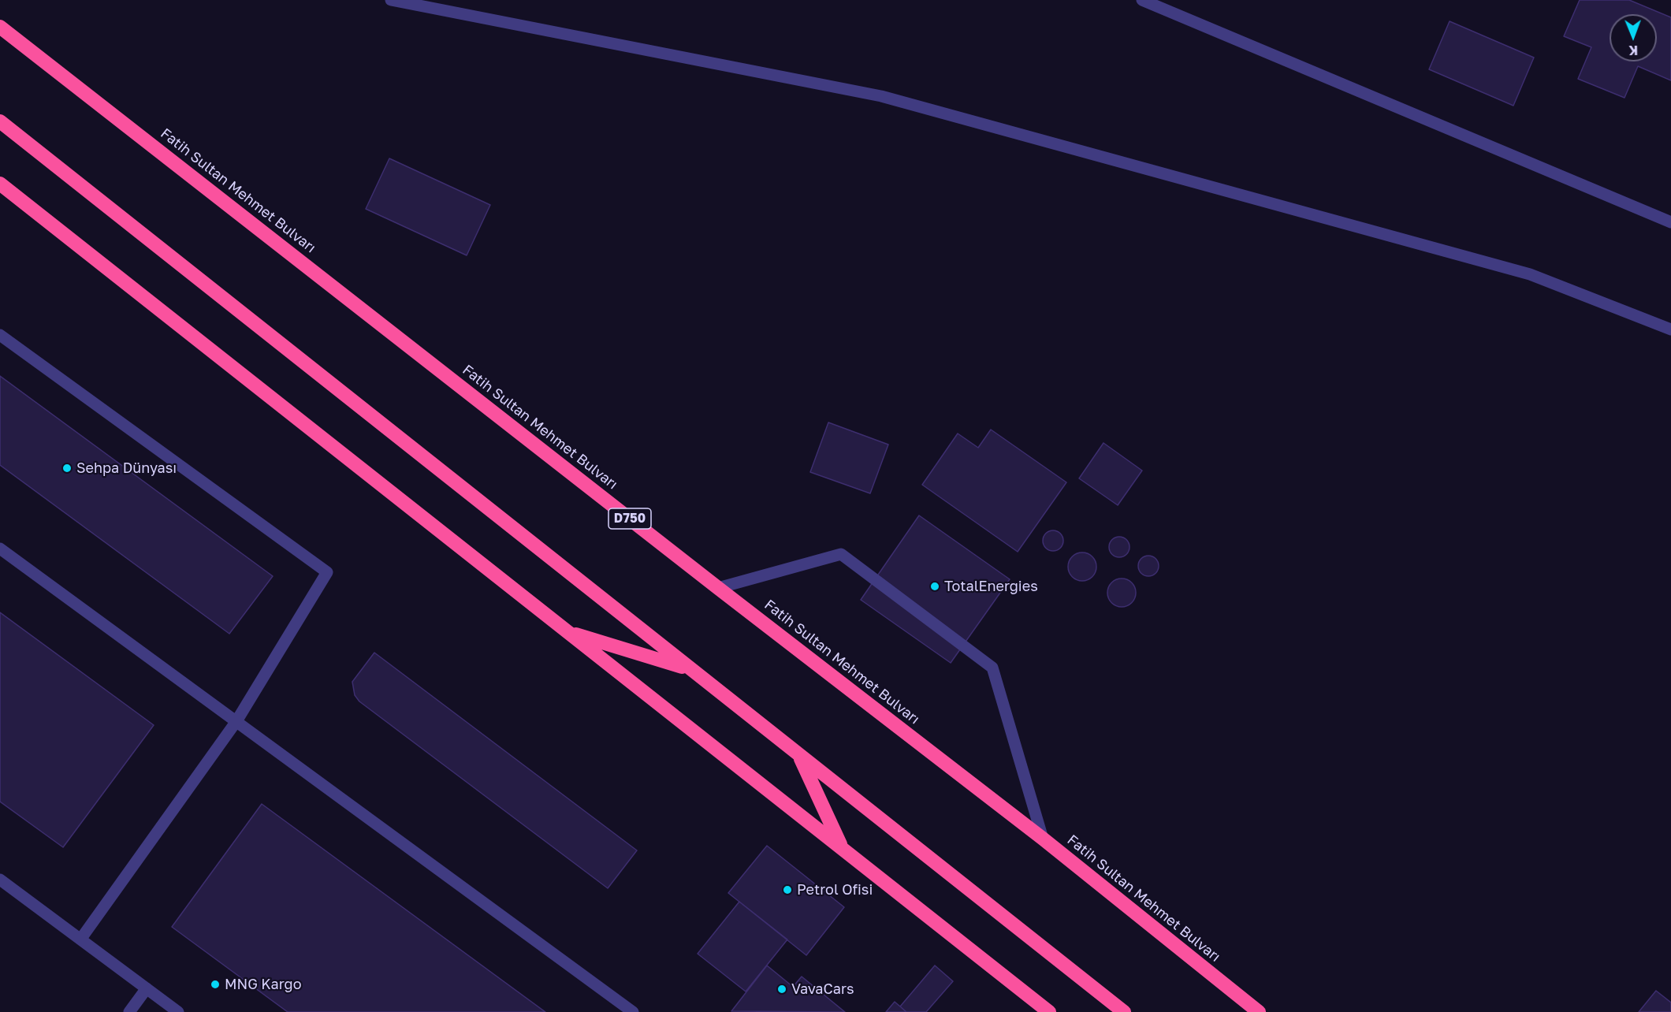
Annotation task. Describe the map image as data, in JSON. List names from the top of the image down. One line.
{"streets":{"highway":["Fatih Sultan Mehmet Bulvarı","D750"]},"places":["Sehpa Dünyası","TotalEnergies","Petrol Ofisi","MNG Kargo","VavaCars"],"north":"bottom"}
